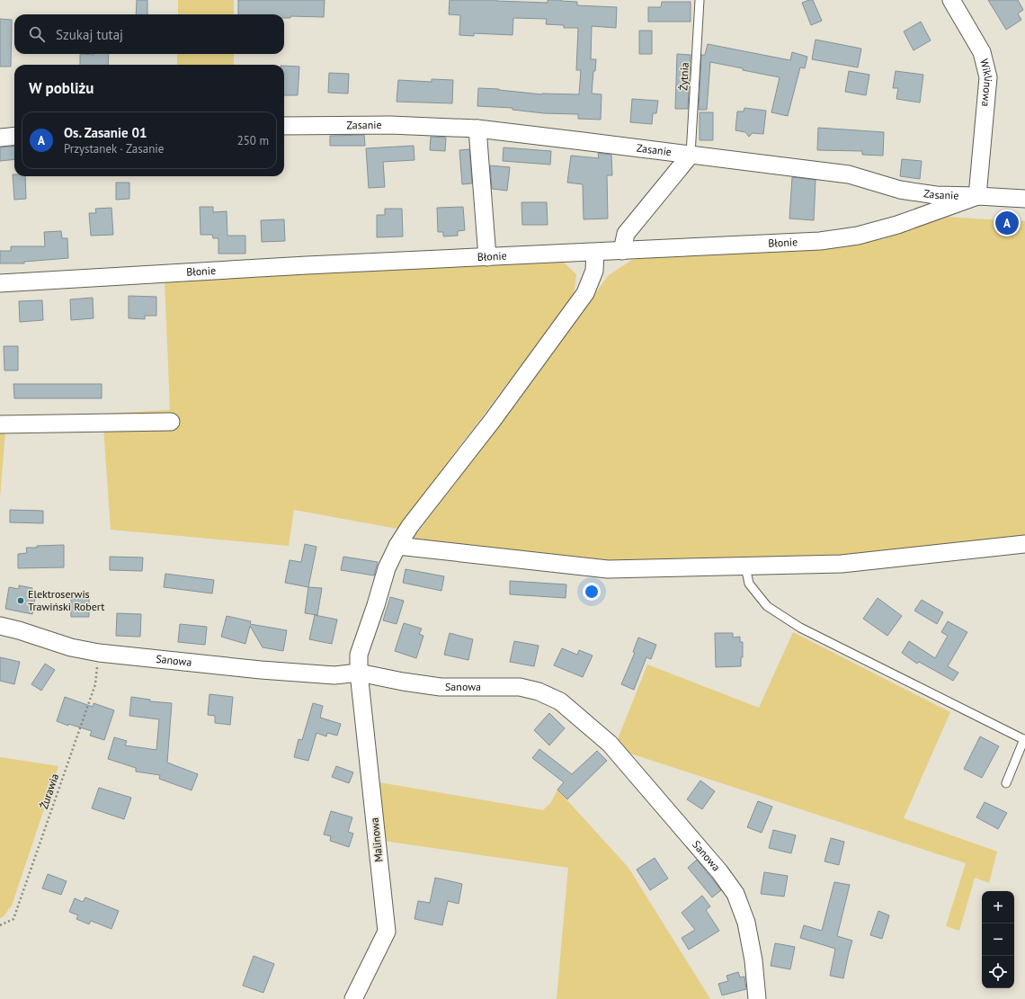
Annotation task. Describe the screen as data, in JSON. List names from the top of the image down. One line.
{"streets":{"street":["Wiklinowa","Zasanie","Błonie","Sanowa","Malinowa"],"lane":["Żytnia"],"path":["Żurawia"]},"crossings":[["Żytnia","Zasanie"],["Wiklinowa","Zasanie"],["Wiklinowa","Błonie"],["Zasanie","Błonie"],["Błonie","Malinowa"],["Sanowa","Żurawia"],["Sanowa","Malinowa"]],"places":["Elektroserwis Trawiński Robert"],"page":{"search":"Szukaj tutaj","heading":"W pobliżu","list":[{"mark":"A","name":"Os. Zasanie 01","note":"Przystanek · Zasanie","value":"250 m"}],"pins":"A","map_buttons":["+","−"]}}
